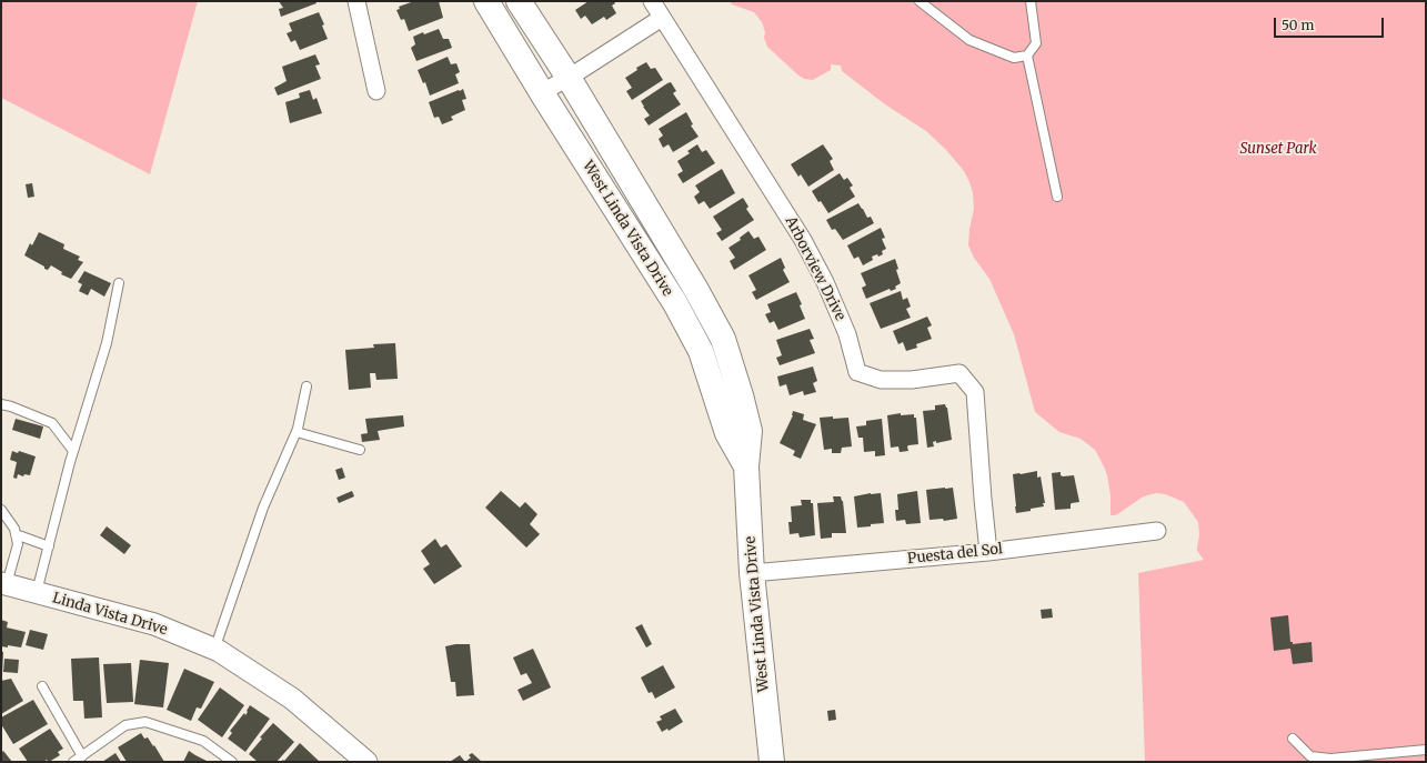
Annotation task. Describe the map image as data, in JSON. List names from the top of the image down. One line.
{"streets":{"main road":["West Linda Vista Drive"],"street":["Arborview Drive","Puesta del Sol","Linda Vista Drive"]},"crossings":[["West Linda Vista Drive","Puesta del Sol"],["Arborview Drive","Puesta del Sol"]],"parks":["Sunset Park"],"scale_bar":"50 m"}
